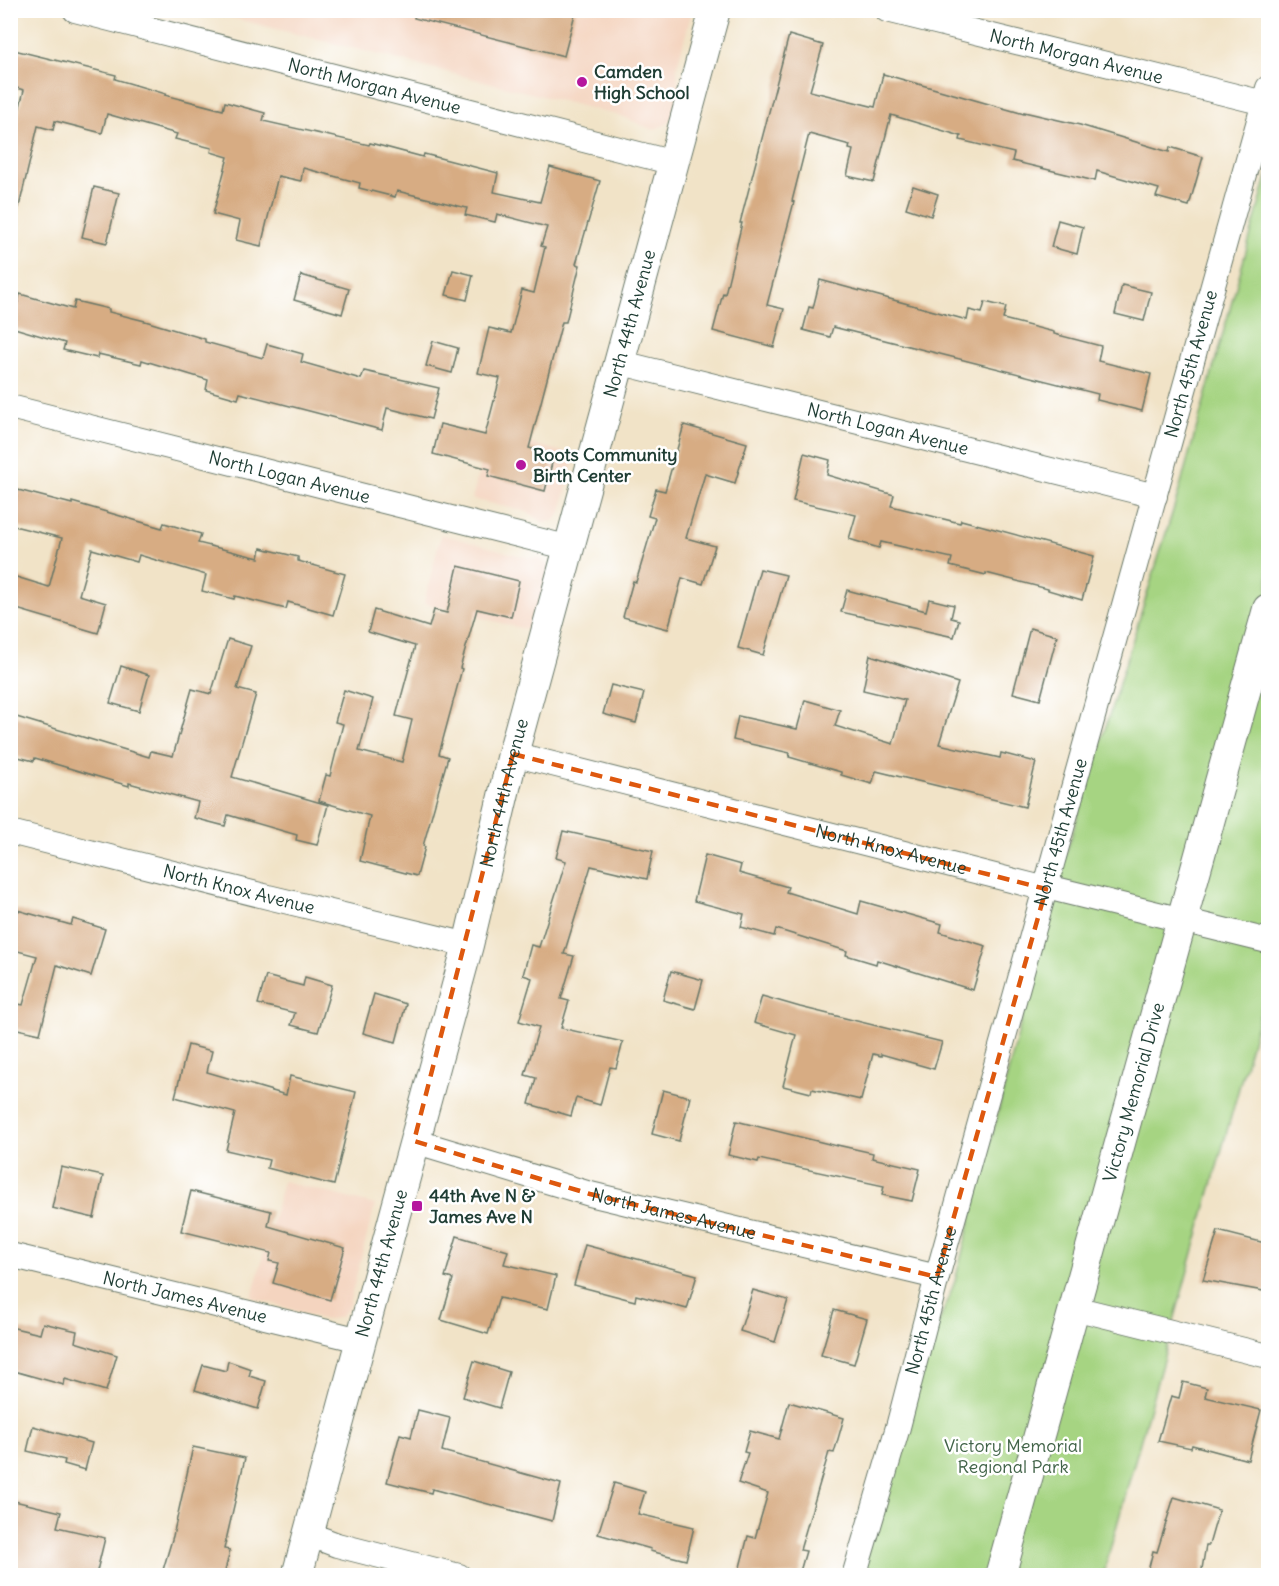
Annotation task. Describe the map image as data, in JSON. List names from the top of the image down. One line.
{"streets":{"street":["North Morgan Avenue","North 44th Avenue","North 45th Avenue","North Logan Avenue","North Knox Avenue","Victory Memorial Drive","North James Avenue"]},"crossings":[["North Morgan Avenue","North 44th Avenue"],["North Morgan Avenue","North 45th Avenue"],["North 44th Avenue","North Logan Avenue"],["North 44th Avenue","North Knox Avenue"],["North 44th Avenue","North James Avenue"],["North 45th Avenue","North Logan Avenue"],["North 45th Avenue","North Knox Avenue"],["North 45th Avenue","North James Avenue"],["North Knox Avenue","Victory Memorial Drive"]],"parks":["Victory Memorial Regional Park"],"places":{"other":["Camden High School","Roots Community Birth Center"],"transit":["44th Ave N & James Ave N"]}}
